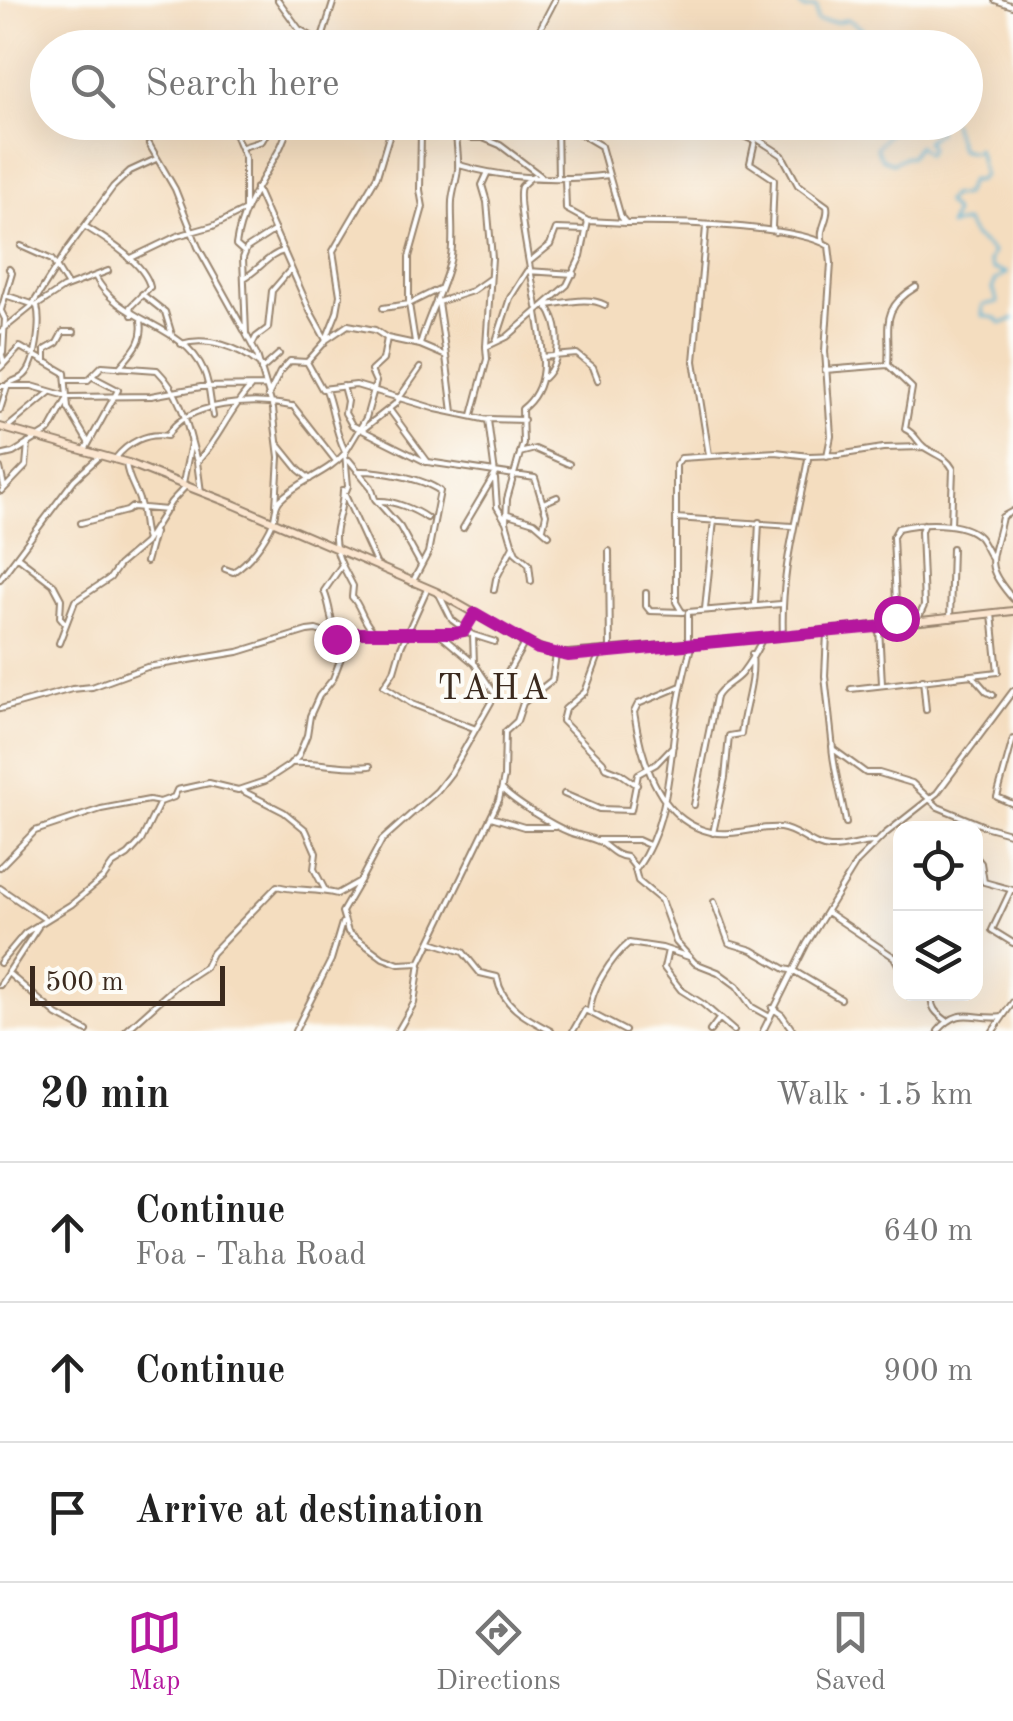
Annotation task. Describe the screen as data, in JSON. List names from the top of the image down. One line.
{"districts":["TAHA"],"scale_bar":"500 m","page":{"search":"Search here","scale":"500 m","heading":["20 min","Walk · 1.5 km"],"list":[["Continue","Foa - Taha Road","640 m"],["Continue","900 m"],"Arrive at destination"],"nav":["Map","Directions","Saved"]}}
